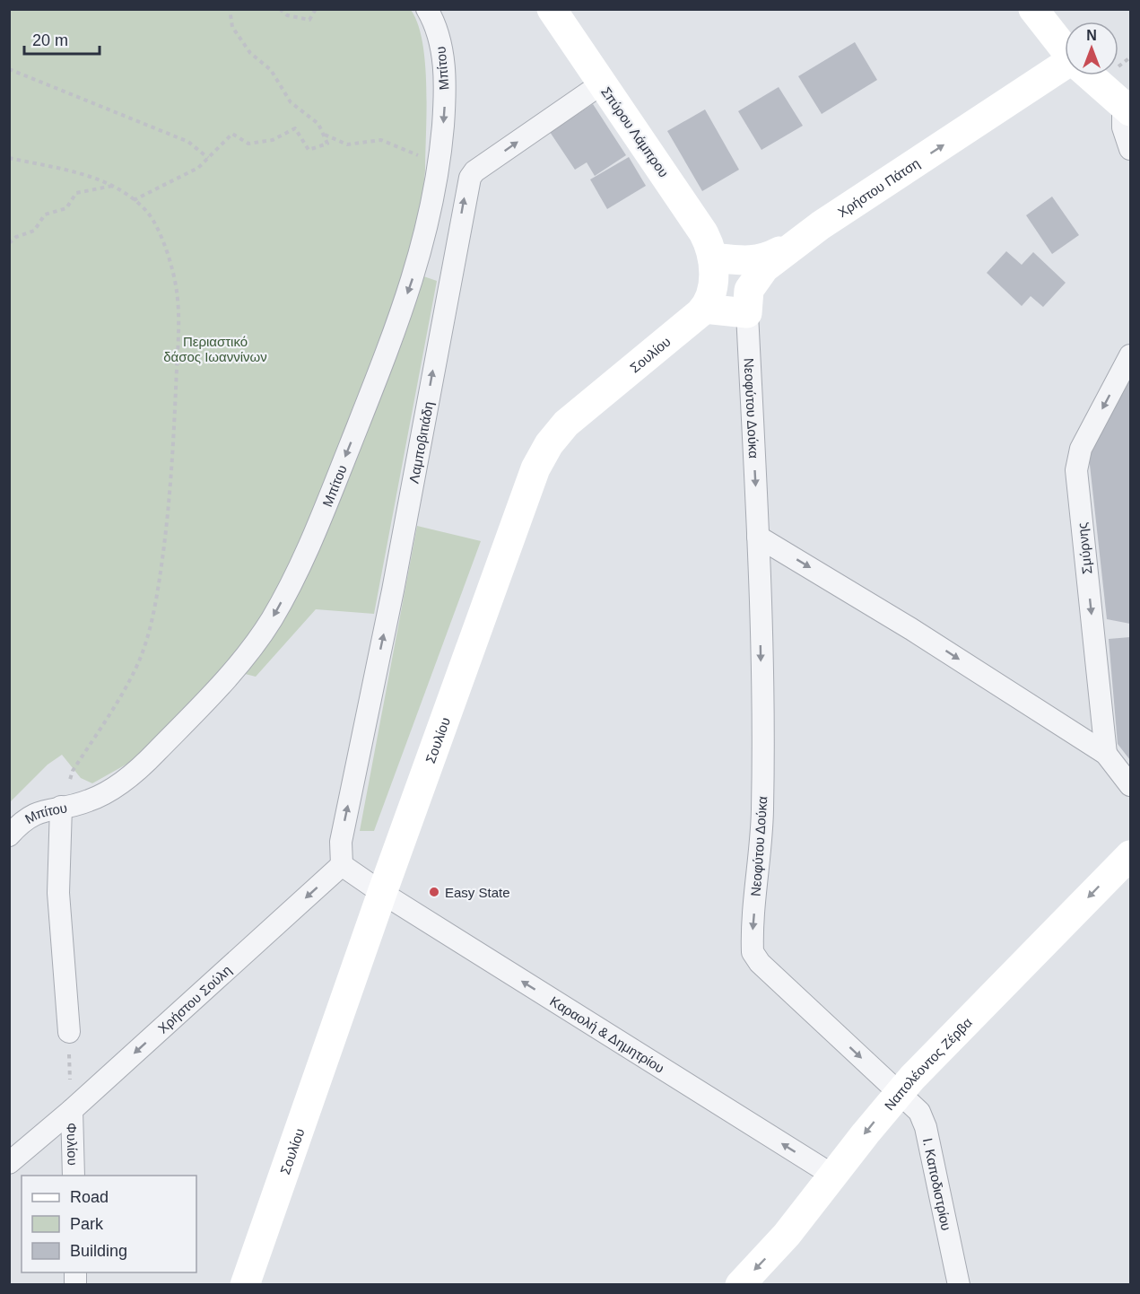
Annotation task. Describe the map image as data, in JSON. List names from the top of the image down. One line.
{"streets":{"main road":["Σπύρου Λάμπρου","Χρήστου Πάτση","Σουλίου","Ναπολέοντος Ζέρβα"],"street":["Μπίτου","Νεοφύτου Δούκα","Λαμποβιτιάδη","Σμύρνης","Χρήστου Σούλη","Καραολή & Δημητρίου","Φυλίου","Ι. Καποδιστρίου"]},"crossings":[["Σπύρου Λάμπρου","Λαμποβιτιάδη"],["Χρήστου Πάτση","Νεοφύτου Δούκα"],["Σουλίου","Καραολή & Δημητρίου"],["Νεοφύτου Δούκα","Ναπολέοντος Ζέρβα"],["Νεοφύτου Δούκα","Ι. Καποδιστρίου"],["Λαμποβιτιάδη","Χρήστου Σούλη"],["Χρήστου Σούλη","Φυλίου"],["Καραολή & Δημητρίου","Ναπολέοντος Ζέρβα"],["Ναπολέοντος Ζέρβα","Ι. Καποδιστρίου"]],"one_way":["Μπίτου","Χρήστου Πάτση","Νεοφύτου Δούκα","Λαμποβιτιάδη","Σμύρνης","Χρήστου Σούλη","Καραολή & Δημητρίου","Ναπολέοντος Ζέρβα"],"parks":["Περιαστικό δάσος Ιωαννίνων"],"places":["Easy State"],"legend":["Road","Park","Building"],"scale_bar":"20 m","north":"top"}
